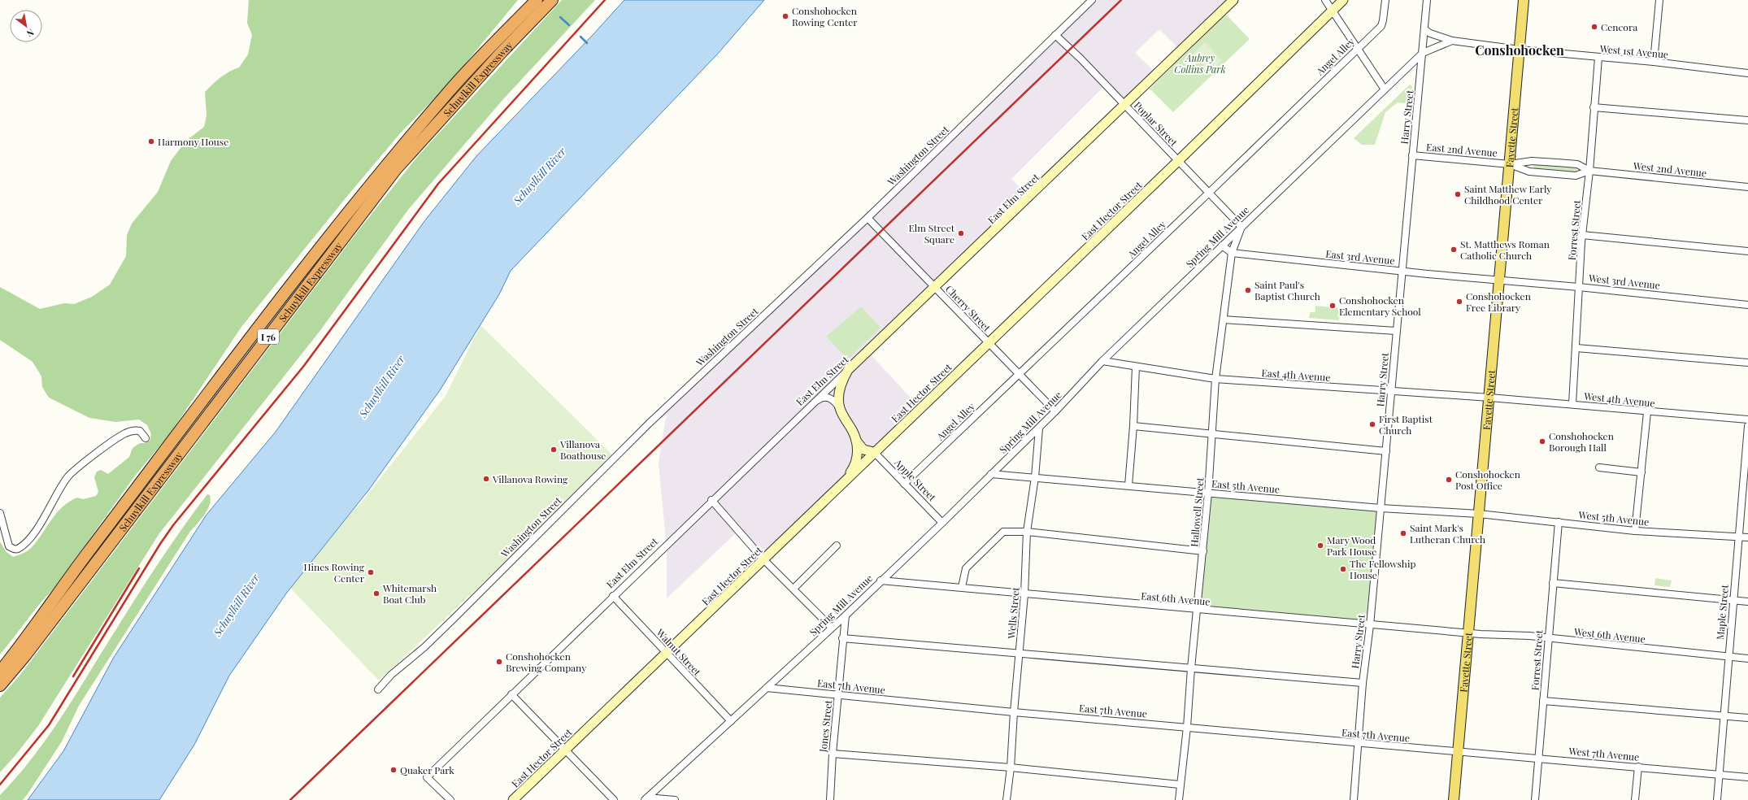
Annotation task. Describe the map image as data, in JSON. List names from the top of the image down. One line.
{"streets":{"highway":["Schuylkill Expressway","I 76"],"main road":["Fayette Street","East Elm Street","East Hector Street"],"street":["West 1st Avenue","Angel Alley","Harry Street","Poplar Street","East 2nd Avenue","Washington Street","West 2nd Avenue","Forrest Street","Spring Mill Avenue","East 3rd Avenue","West 3rd Avenue","Cherry Street","East 4th Avenue","West 4th Avenue","Apple Street","East 5th Avenue","Hallowell Street","West 5th Avenue","East 6th Avenue","Maple Street","Wells Street","West 6th Avenue","Walnut Street","East 7th Avenue","Jones Street","West 7th Avenue"]},"crossings":[["West 1st Avenue","Harry Street"],["West 1st Avenue","Fayette Street"],["West 1st Avenue","Forrest Street"],["Angel Alley","Poplar Street"],["Angel Alley","Cherry Street"],["Angel Alley","Apple Street"],["Harry Street","East 2nd Avenue"],["Harry Street","Spring Mill Avenue"],["Harry Street","East 3rd Avenue"],["Harry Street","East 4th Avenue"],["Harry Street","East 5th Avenue"],["Harry Street","East 6th Avenue"],["Harry Street","East 7th Avenue"],["Poplar Street","Washington Street"],["Poplar Street","East Elm Street"],["Poplar Street","East Hector Street"],["Poplar Street","Spring Mill Avenue"],["Poplar Street","Hallowell Street"],["Fayette Street","East 2nd Avenue"],["Fayette Street","West 2nd Avenue"],["Fayette Street","East 3rd Avenue"],["Fayette Street","West 3rd Avenue"],["Fayette Street","East 4th Avenue"],["Fayette Street","West 4th Avenue"],["Fayette Street","East 5th Avenue"],["Fayette Street","West 5th Avenue"],["Fayette Street","East 6th Avenue"],["Fayette Street","West 6th Avenue"],["Fayette Street","East 7th Avenue"],["Fayette Street","West 7th Avenue"],["East 2nd Avenue","West 2nd Avenue"],["Washington Street","Cherry Street"],["West 2nd Avenue","Forrest Street"],["East Elm Street","Cherry Street"],["East Elm Street","Walnut Street"],["East Hector Street","Cherry Street"],["East Hector Street","Apple Street"],["East Hector Street","Walnut Street"],["Forrest Street","West 3rd Avenue"],["Forrest Street","West 4th Avenue"],["Forrest Street","West 5th Avenue"],["Forrest Street","West 6th Avenue"],["Forrest Street","West 7th Avenue"],["Spring Mill Avenue","Cherry Street"],["Spring Mill Avenue","East 4th Avenue"],["Spring Mill Avenue","Apple Street"],["Spring Mill Avenue","East 5th Avenue"],["Spring Mill Avenue","Hallowell Street"],["Spring Mill Avenue","East 6th Avenue"],["Spring Mill Avenue","Wells Street"],["Spring Mill Avenue","Walnut Street"],["Spring Mill Avenue","East 7th Avenue"],["Spring Mill Avenue","Jones Street"],["East 3rd Avenue","West 3rd Avenue"],["East 3rd Avenue","Hallowell Street"],["East 4th Avenue","West 4th Avenue"],["East 4th Avenue","Hallowell Street"],["East 5th Avenue","Hallowell Street"],["East 5th Avenue","West 5th Avenue"],["East 5th Avenue","Wells Street"],["Hallowell Street","East 6th Avenue"],["Hallowell Street","East 7th Avenue"],["West 5th Avenue","Maple Street"],["East 6th Avenue","Wells Street"],["East 6th Avenue","West 6th Avenue"],["Maple Street","West 6th Avenue"],["Maple Street","West 7th Avenue"],["Wells Street","East 7th Avenue"],["East 7th Avenue","Jones Street"],["East 7th Avenue","West 7th Avenue"]],"districts":["Conshohocken"],"water":["Schuylkill River"],"parks":["Aubrey Collins Park"],"places":["Conshohocken Rowing Center","Cencora","Harmony House","Saint Matthew Early Childhood Center","Elm Street Square","St. Matthews Roman Catholic Church","Saint Paul's Baptist Church","Conshohocken Free Library","Conshohocken Elementary School","First Baptist Church","Conshohocken Borough Hall","Villanova Boathouse","Villanova Rowing","Conshohocken Post Office","Saint Mark's Lutheran Church","Mary Wood Park House","The Fellowship House","Hines Rowing Center","Whitemarsh Boat Club","Conshohocken Brewing Company","Quaker Park"],"north":"bottom right"}
